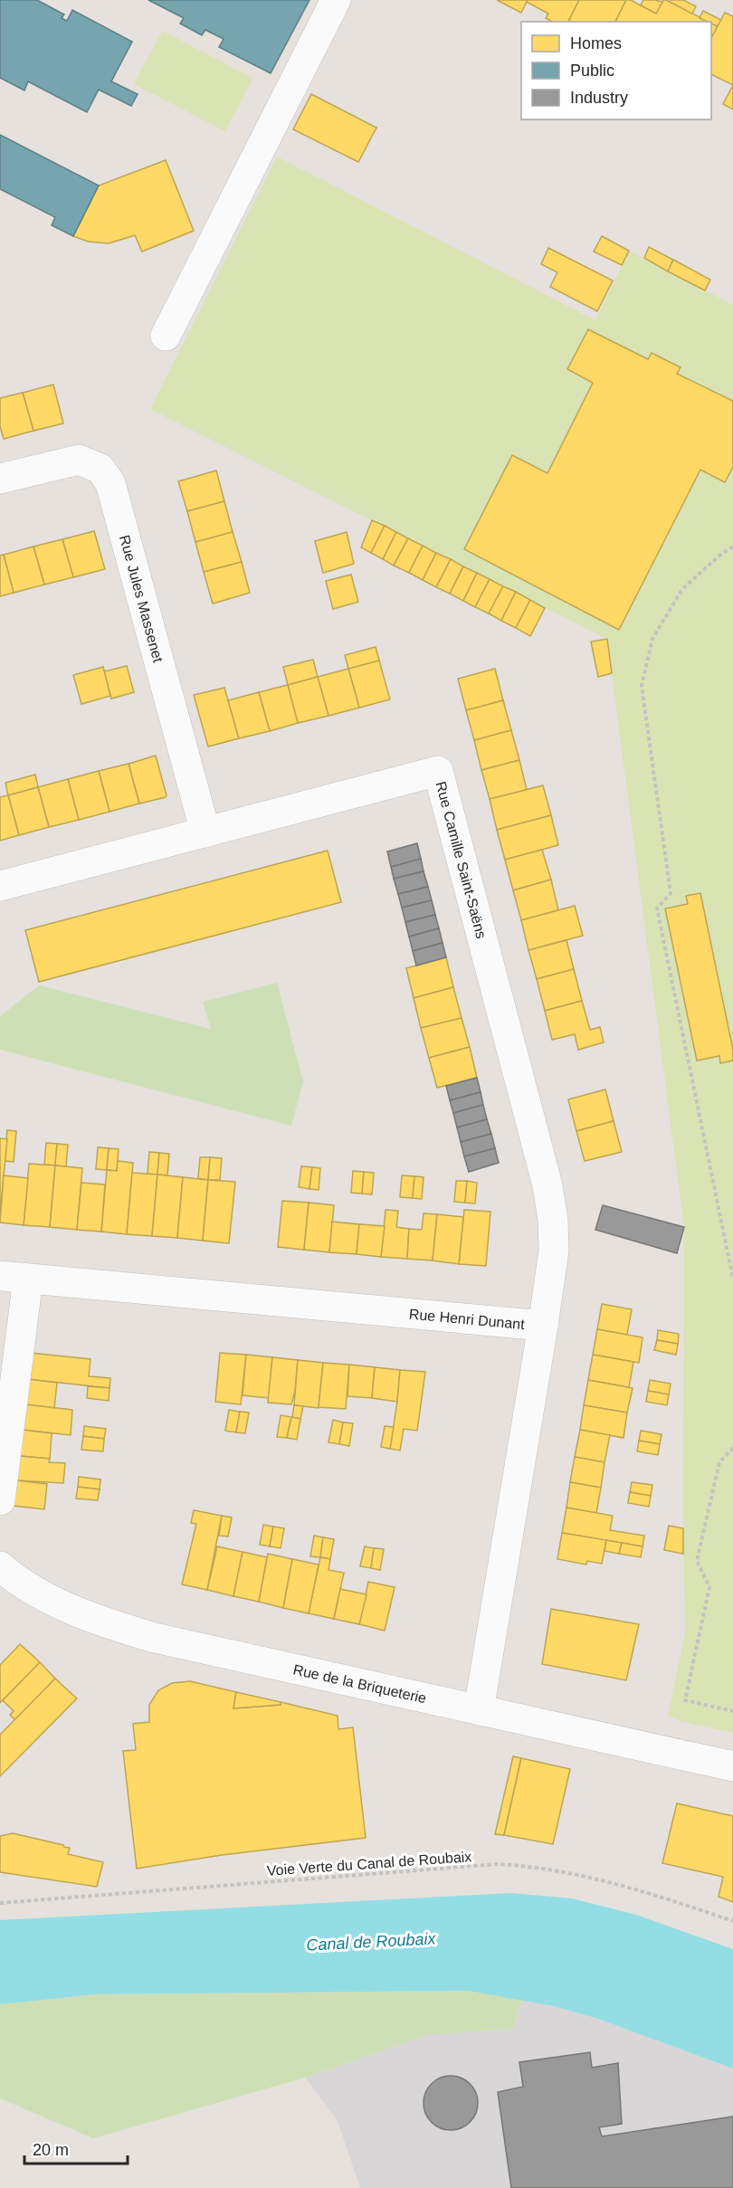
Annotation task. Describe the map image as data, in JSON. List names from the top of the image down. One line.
{"streets":{"street":["Rue Jules Massenet","Rue Camille Saint-Saëns","Rue Henri Dunant","Rue de la Briqueterie"],"path":["Voie Verte du Canal de Roubaix"]},"crossings":[["Rue Jules Massenet","Rue Camille Saint-Saëns"],["Rue Camille Saint-Saëns","Rue Henri Dunant"],["Rue Henri Dunant","Rue de la Briqueterie"]],"water":["Canal de Roubaix"],"legend":["Homes","Public","Industry"],"scale_bar":"20 m"}
